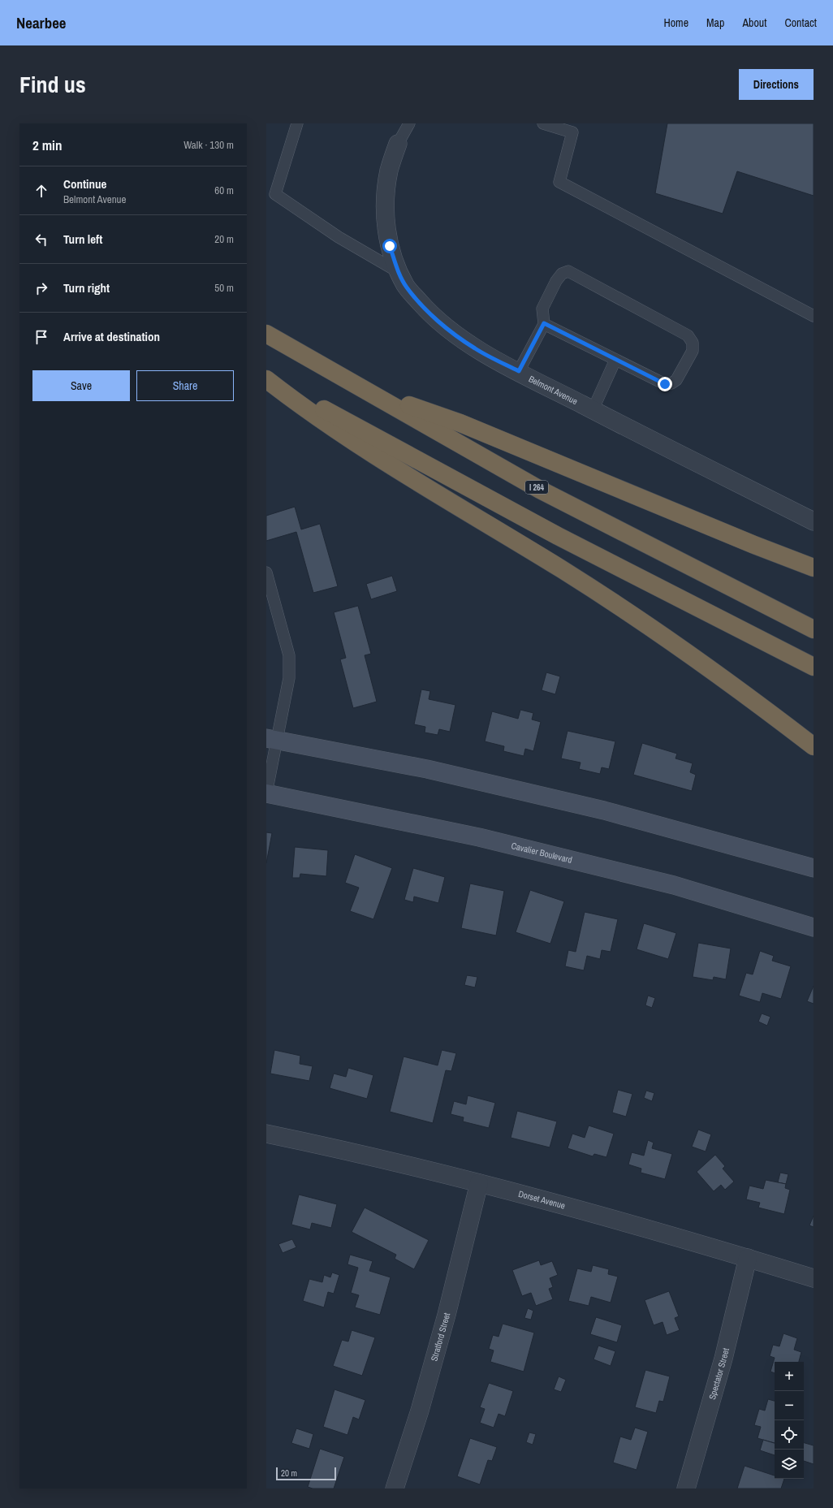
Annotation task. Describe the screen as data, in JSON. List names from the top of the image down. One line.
{"streets":{"highway":["I 264"],"main road":["Cavalier Boulevard"],"street":["Belmont Avenue","Dorset Avenue","Stratford Street","Spectator Street"]},"crossings":[["Dorset Avenue","Stratford Street"],["Dorset Avenue","Spectator Street"]],"scale_bar":"20 m","page":{"header":"Nearbee","nav":["Home","Map","About","Contact"],"title":"Find us","buttons":["Directions",["Save","Share"]],"heading":["2 min","Walk · 130 m"],"list":[["Continue","Belmont Avenue","60 m"],["Turn left","20 m"],["Turn right","50 m"],"Arrive at destination"],"map_buttons":["+","−"],"scale":"20 m"}}
